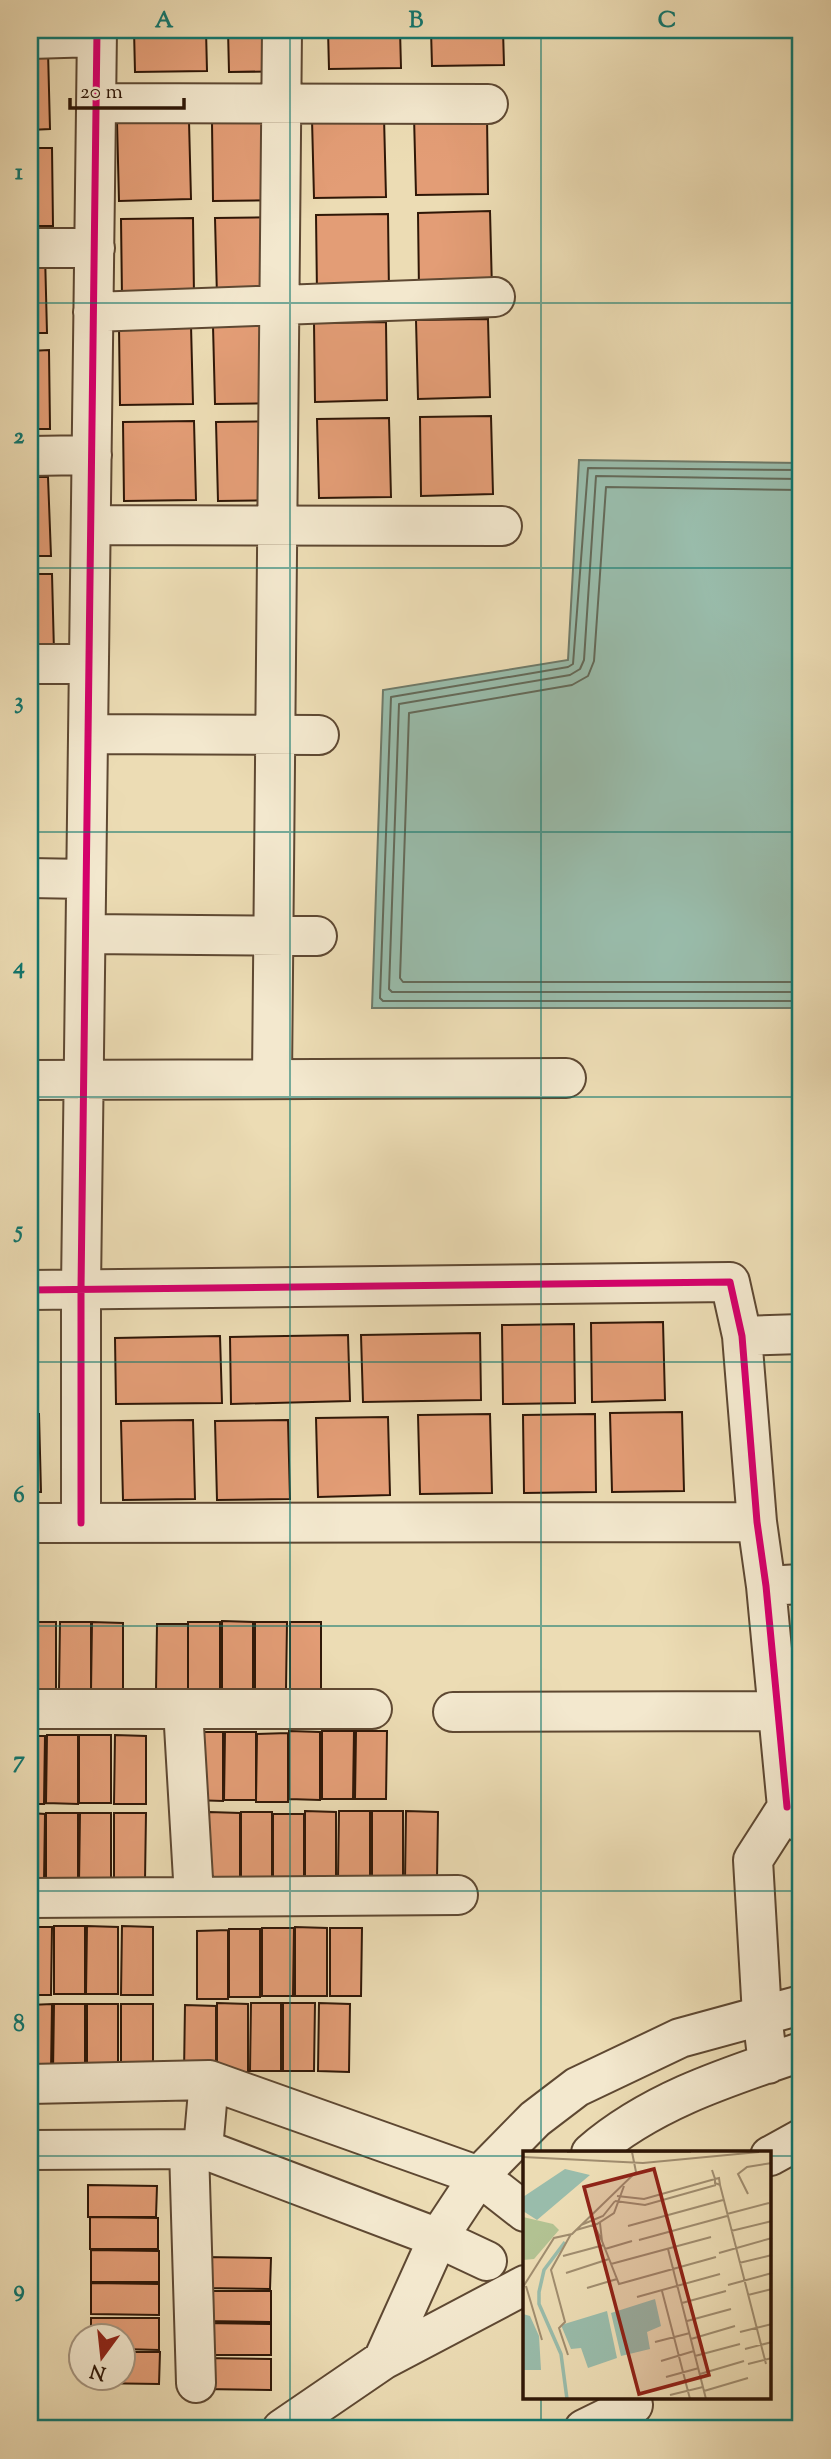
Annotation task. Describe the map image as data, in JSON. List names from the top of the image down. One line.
{"scale_bar":"20 m","north":"bottom","grid":{"columns":["A","B","C"],"rows":["1","2","3","4","5","6","7","8","9"]}}
